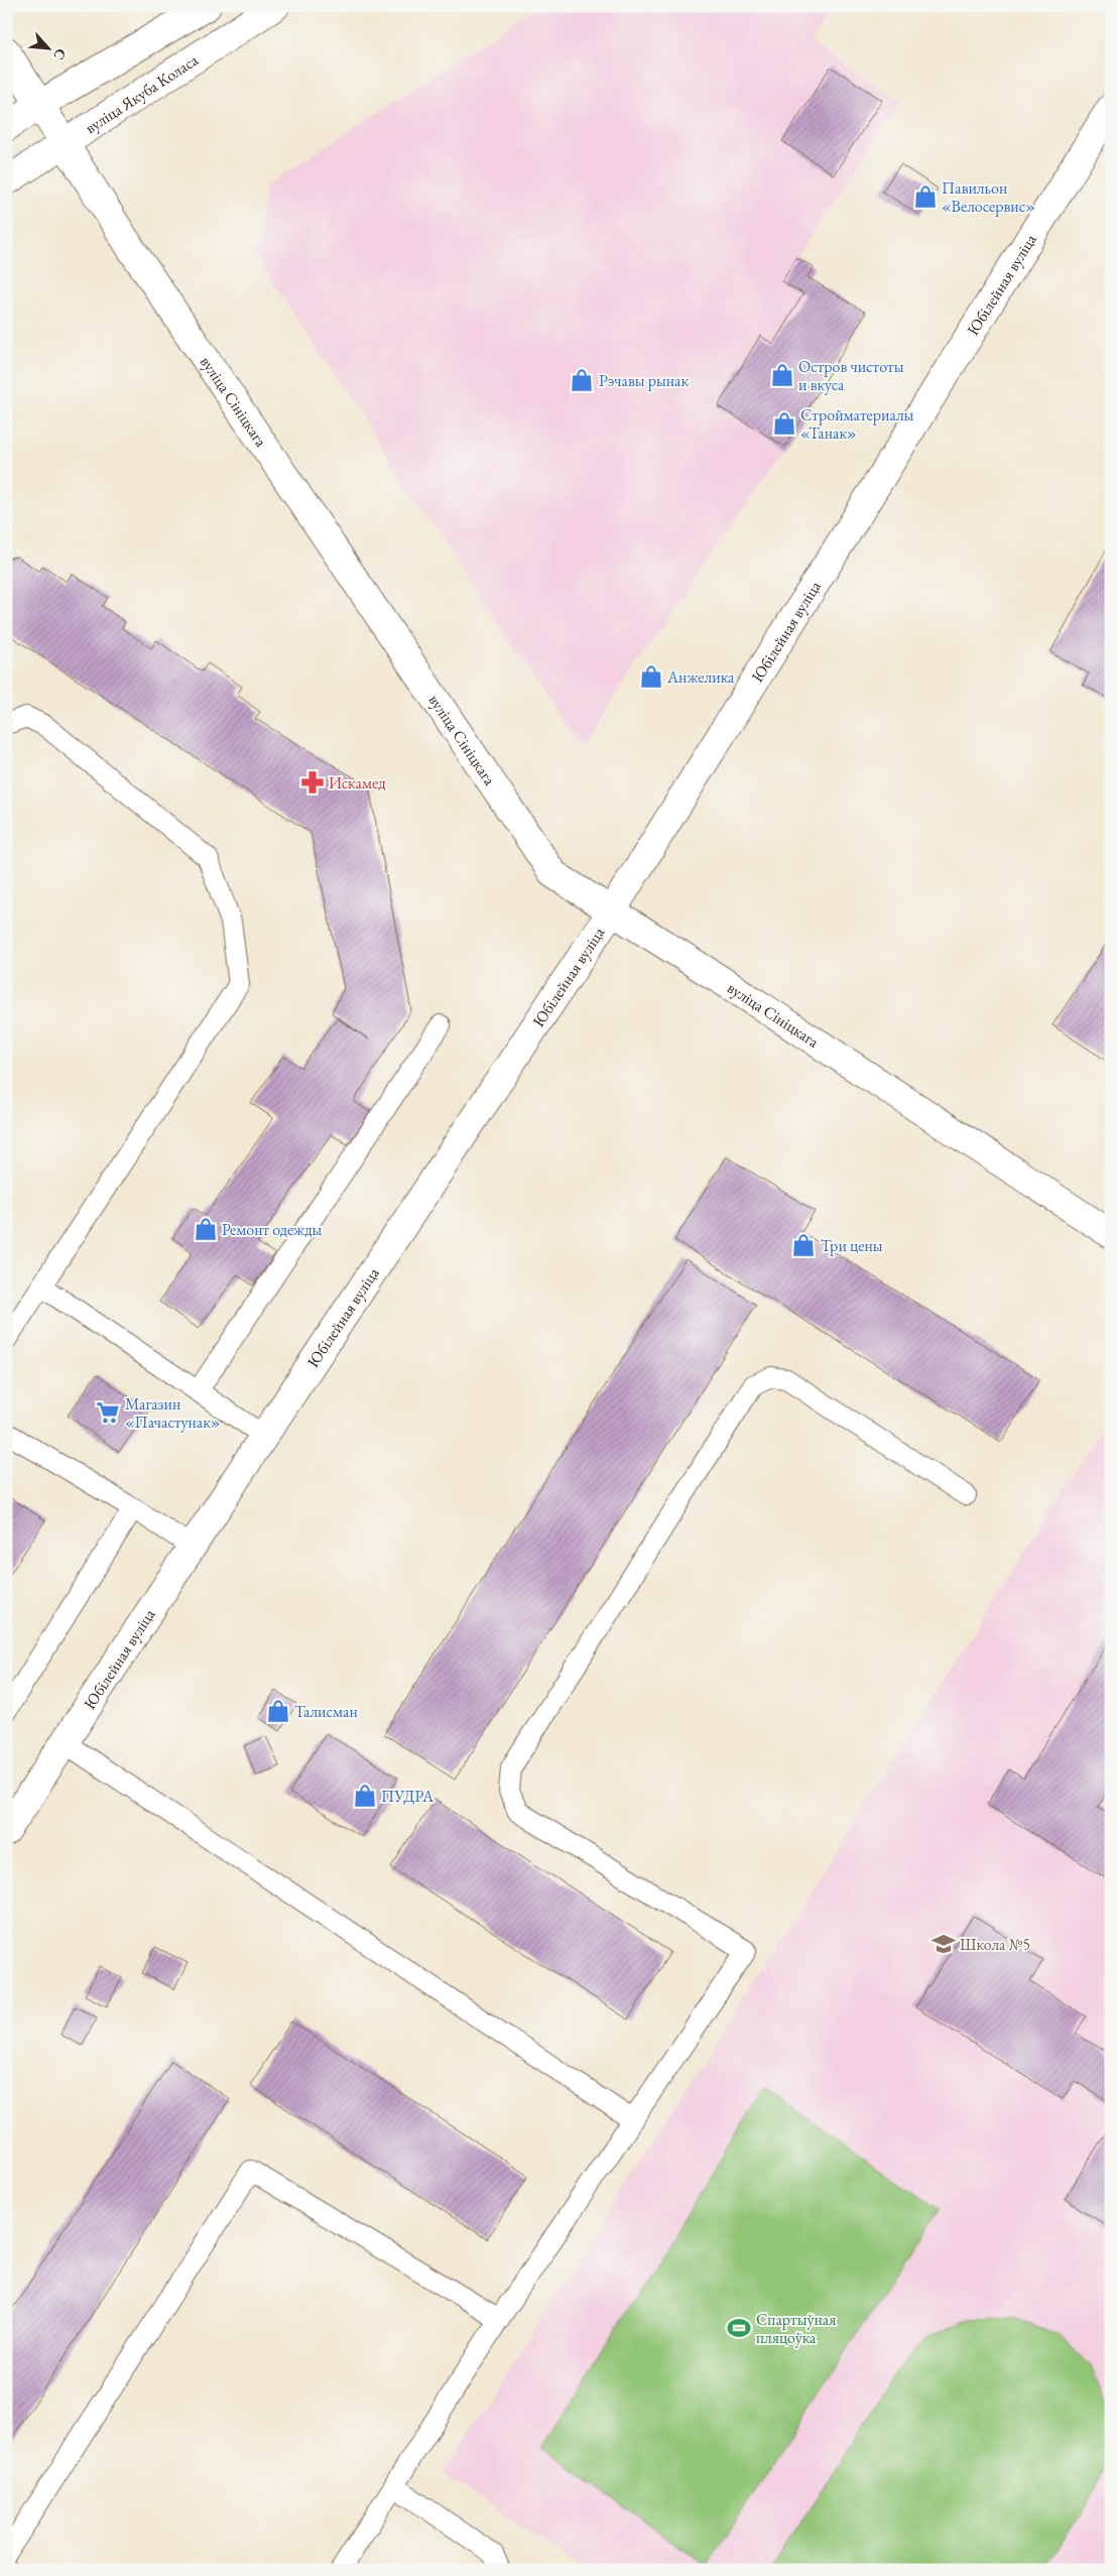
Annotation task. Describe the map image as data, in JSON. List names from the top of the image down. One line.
{"streets":{"street":["вуліца Якуба Коласа","Юбілейная вуліца","вуліца Сініцкага"]},"crossings":[["вуліца Якуба Коласа","вуліца Сініцкага"],["Юбілейная вуліца","вуліца Сініцкага"]],"places":{"shop":["Павильон «Велосервис»","Остров чистоты и вкуса","Рэчавы рынак","Стройматериалы «Танак»","Анжелика","Ремонт одежды","Три цены","Талисман","ПУДРА"],"pharmacy":["Искамед"],"supermarket":["Магазин «Пачастунак»"],"school or university":["Школа №5"],"sports":["Спартыўная пляцоўка"]},"north":"bottom right"}
